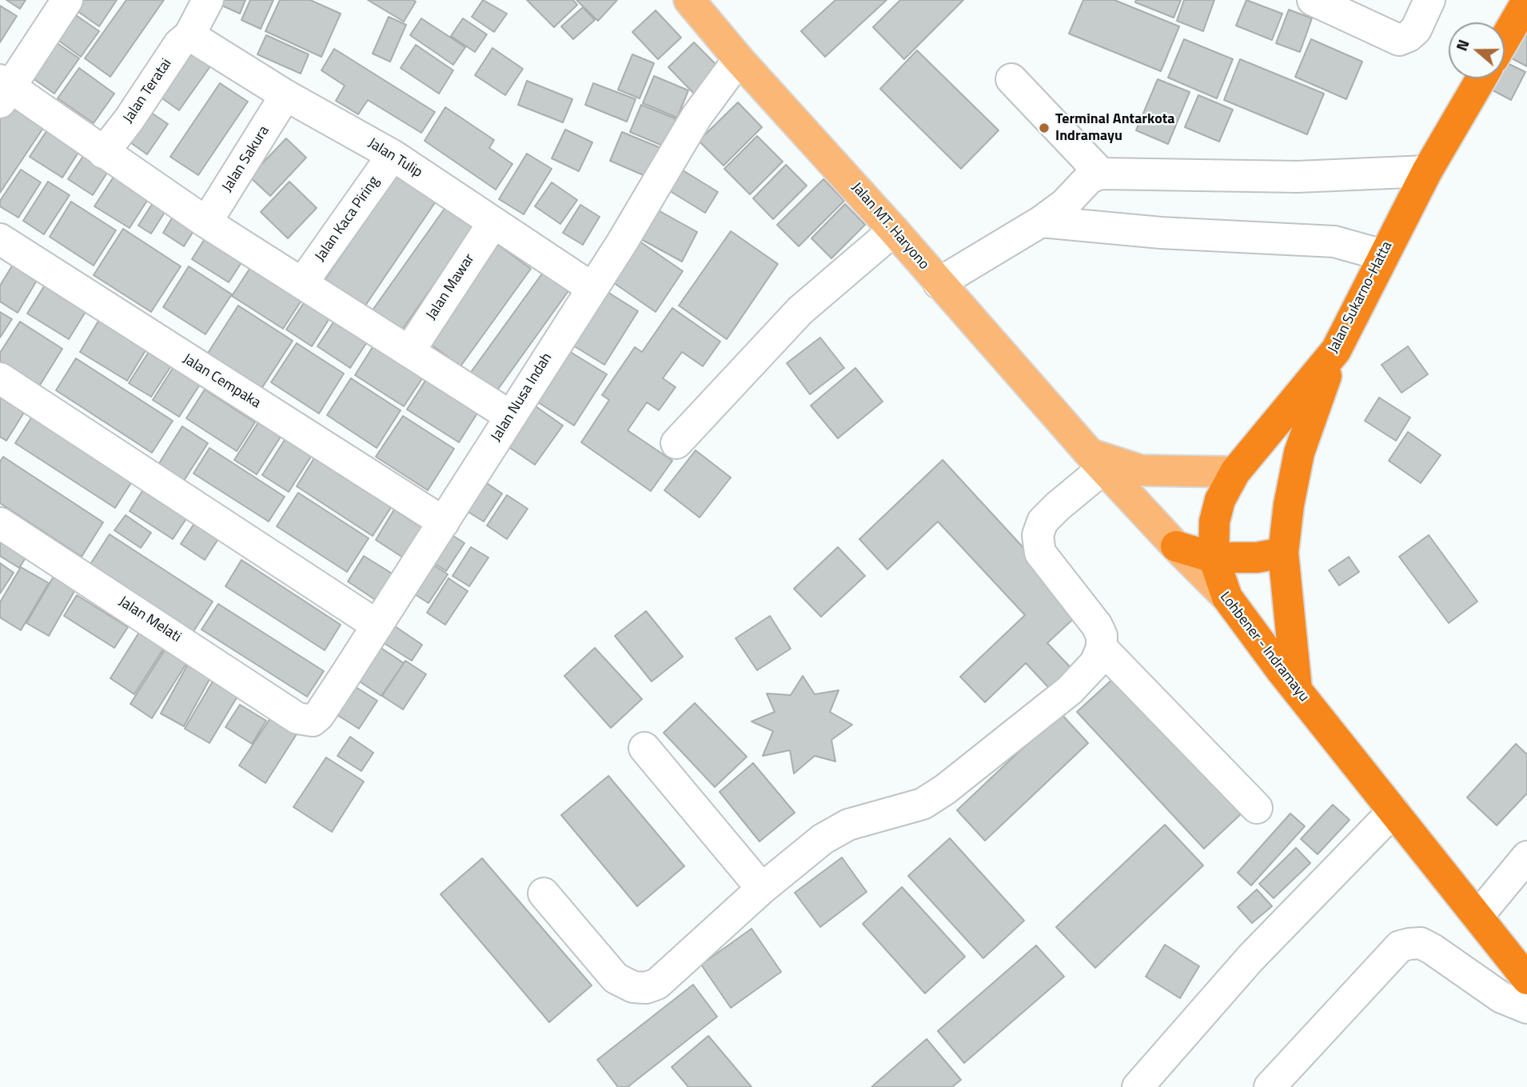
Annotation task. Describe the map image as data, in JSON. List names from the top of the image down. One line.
{"streets":{"highway":["Jalan Sukarno-Hatta","Lohbener - Indramayu"],"main road":["Jalan MT. Haryono"],"street":["Jalan Teratai","Jalan Tulip","Jalan Sakura","Jalan Kaca Piring","Jalan Mawar","Jalan Cempaka","Jalan Nusa Indah","Jalan Melati"]},"crossings":[["Jalan Teratai","Jalan Tulip"],["Jalan Tulip","Jalan Sakura"],["Jalan Tulip","Jalan Kaca Piring"],["Jalan Tulip","Jalan Mawar"],["Jalan Tulip","Jalan Nusa Indah"],["Jalan MT. Haryono","Jalan Nusa Indah"],["Jalan MT. Haryono","Lohbener - Indramayu"],["Jalan Cempaka","Jalan Nusa Indah"],["Jalan Nusa Indah","Jalan Melati"]],"places":["Terminal Antarkota Indramayu"],"north":"left"}
